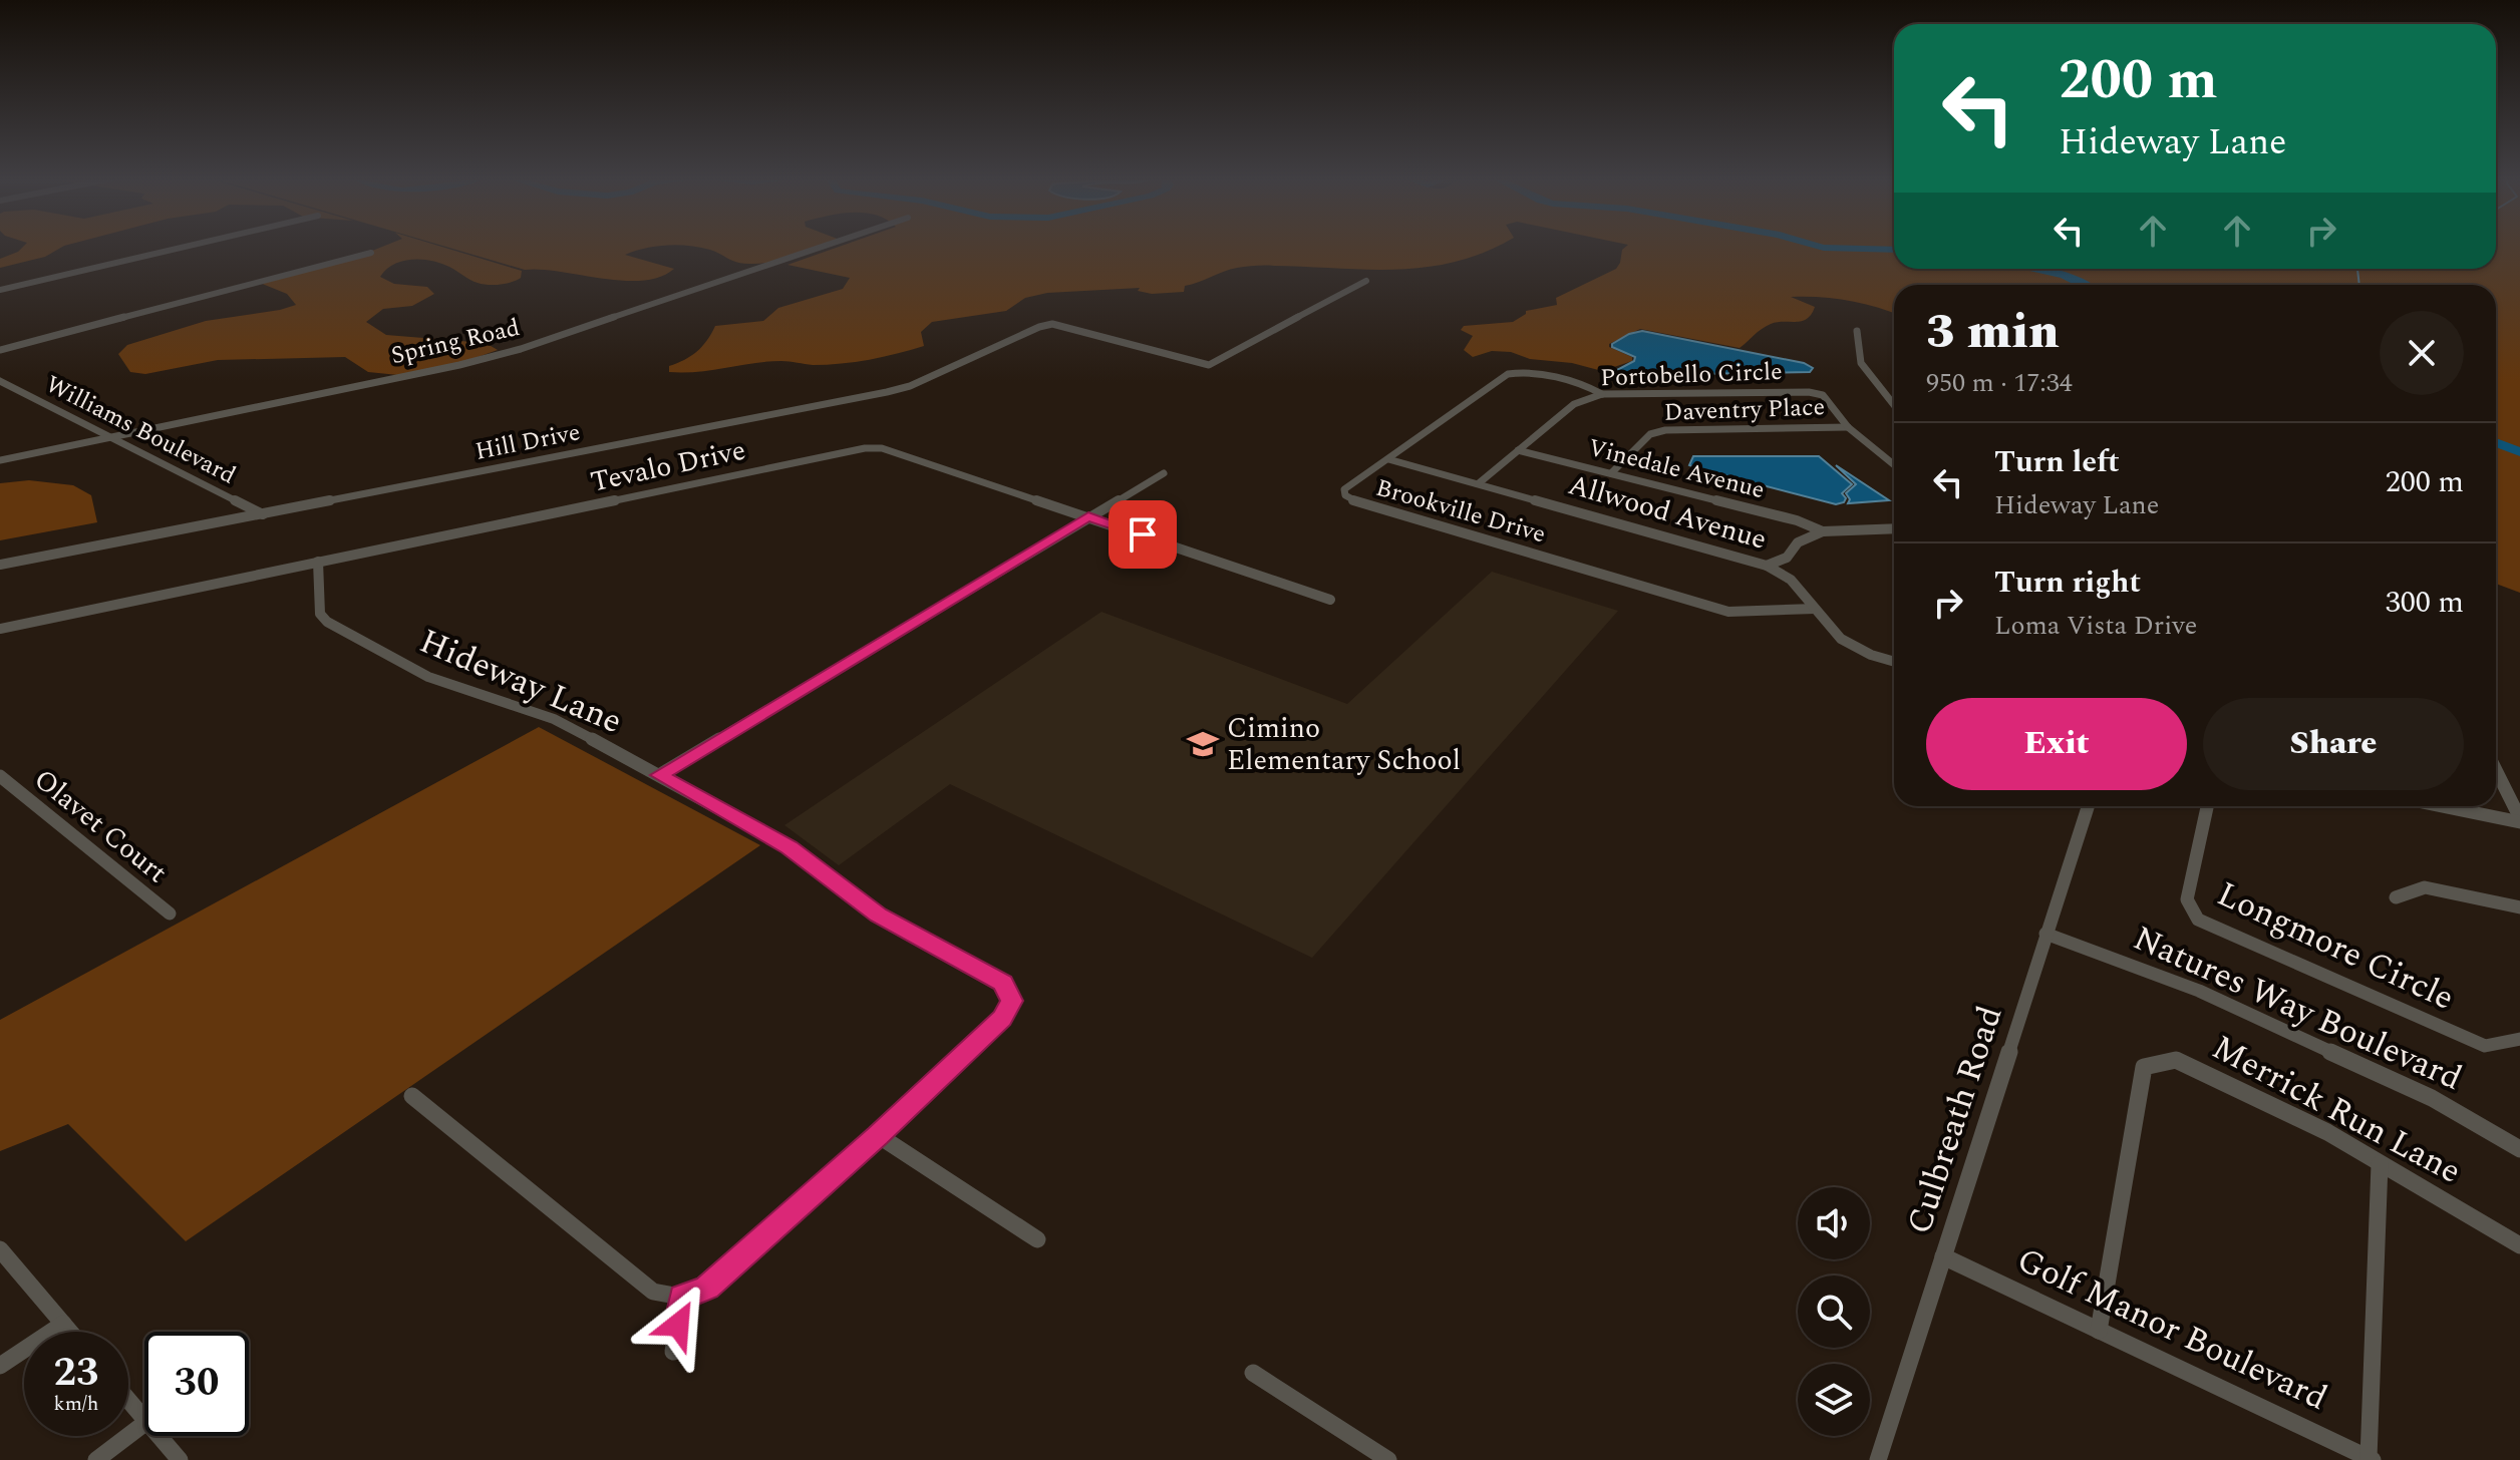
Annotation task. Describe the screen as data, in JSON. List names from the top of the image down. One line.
{"streets":{"street":["Spring Road","Portobello Circle","Daventry Place","Williams Boulevard","Hill Drive","Tevalo Drive","Vinedale Avenue","Brookville Drive","Allwood Avenue","Hideway Lane","Olavet Court","Longmore Circle","Natures Way Boulevard","Merrick Run Lane","Culbreath Road","Golf Manor Boulevard"]},"crossings":[["Spring Road","Williams Boulevard"],["Portobello Circle","Daventry Place"],["Portobello Circle","Vinedale Avenue"],["Portobello Circle","Brookville Drive"],["Portobello Circle","Allwood Avenue"],["Daventry Place","Vinedale Avenue"],["Williams Boulevard","Hill Drive"],["Tevalo Drive","Hideway Lane"],["Brookville Drive","Allwood Avenue"],["Natures Way Boulevard","Culbreath Road"],["Merrick Run Lane","Golf Manor Boulevard"],["Culbreath Road","Golf Manor Boulevard"]],"places":{"school or university":["Cimino Elementary School"]},"page":{"turn":["200 m","Hideway Lane"],"heading":["3 min","950 m · 17:34"],"list":[{"name":"Turn left","note":"Hideway Lane","value":"200 m"},{"name":"Turn right","note":"Loma Vista Drive","value":"300 m"}],"buttons":["Exit","Share"],"speed":"23 km/h","limit":"30"}}
